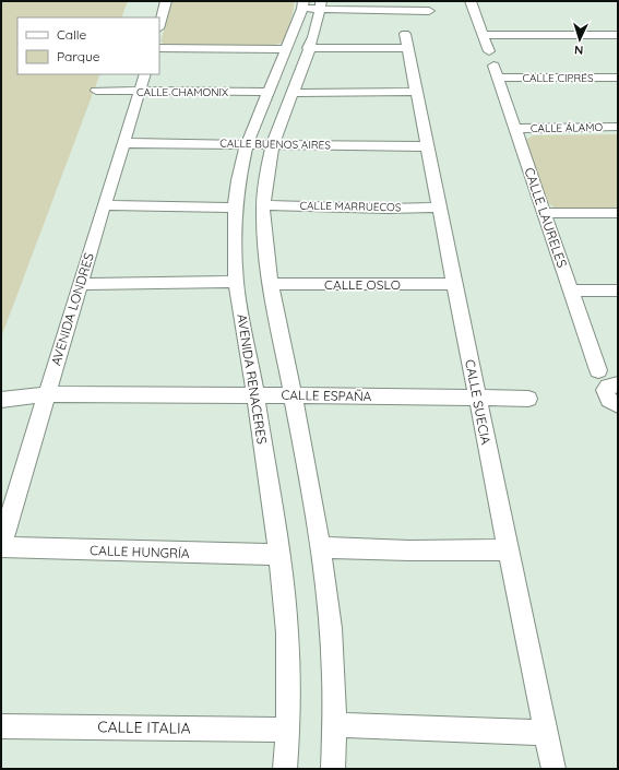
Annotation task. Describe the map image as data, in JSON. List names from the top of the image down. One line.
{"streets":{"street":["CALLE CIPRÉS","CALLE CHAMONIX","CALLE ÁLAMO","CALLE BUENOS AIRES","CALLE MARRUECOS","CALLE LAURELES","CALLE OSLO","AVENIDA LONDRES","AVENIDA RENACERES","CALLE ESPAÑA","CALLE SUECIA","CALLE HUNGRÍA","CALLE ITALIA"]},"crossings":[["CALLE CIPRÉS","CALLE LAURELES"],["CALLE CHAMONIX","AVENIDA LONDRES"],["CALLE CHAMONIX","AVENIDA RENACERES"],["CALLE ÁLAMO","CALLE LAURELES"],["CALLE BUENOS AIRES","AVENIDA LONDRES"],["CALLE BUENOS AIRES","AVENIDA RENACERES"],["CALLE BUENOS AIRES","CALLE SUECIA"],["CALLE MARRUECOS","CALLE SUECIA"],["CALLE OSLO","CALLE SUECIA"],["AVENIDA LONDRES","CALLE ESPAÑA"],["AVENIDA LONDRES","CALLE HUNGRÍA"],["AVENIDA RENACERES","CALLE ESPAÑA"],["AVENIDA RENACERES","CALLE HUNGRÍA"],["AVENIDA RENACERES","CALLE ITALIA"],["CALLE ESPAÑA","CALLE SUECIA"]],"legend":["Calle","Parque"],"north":"bottom"}
